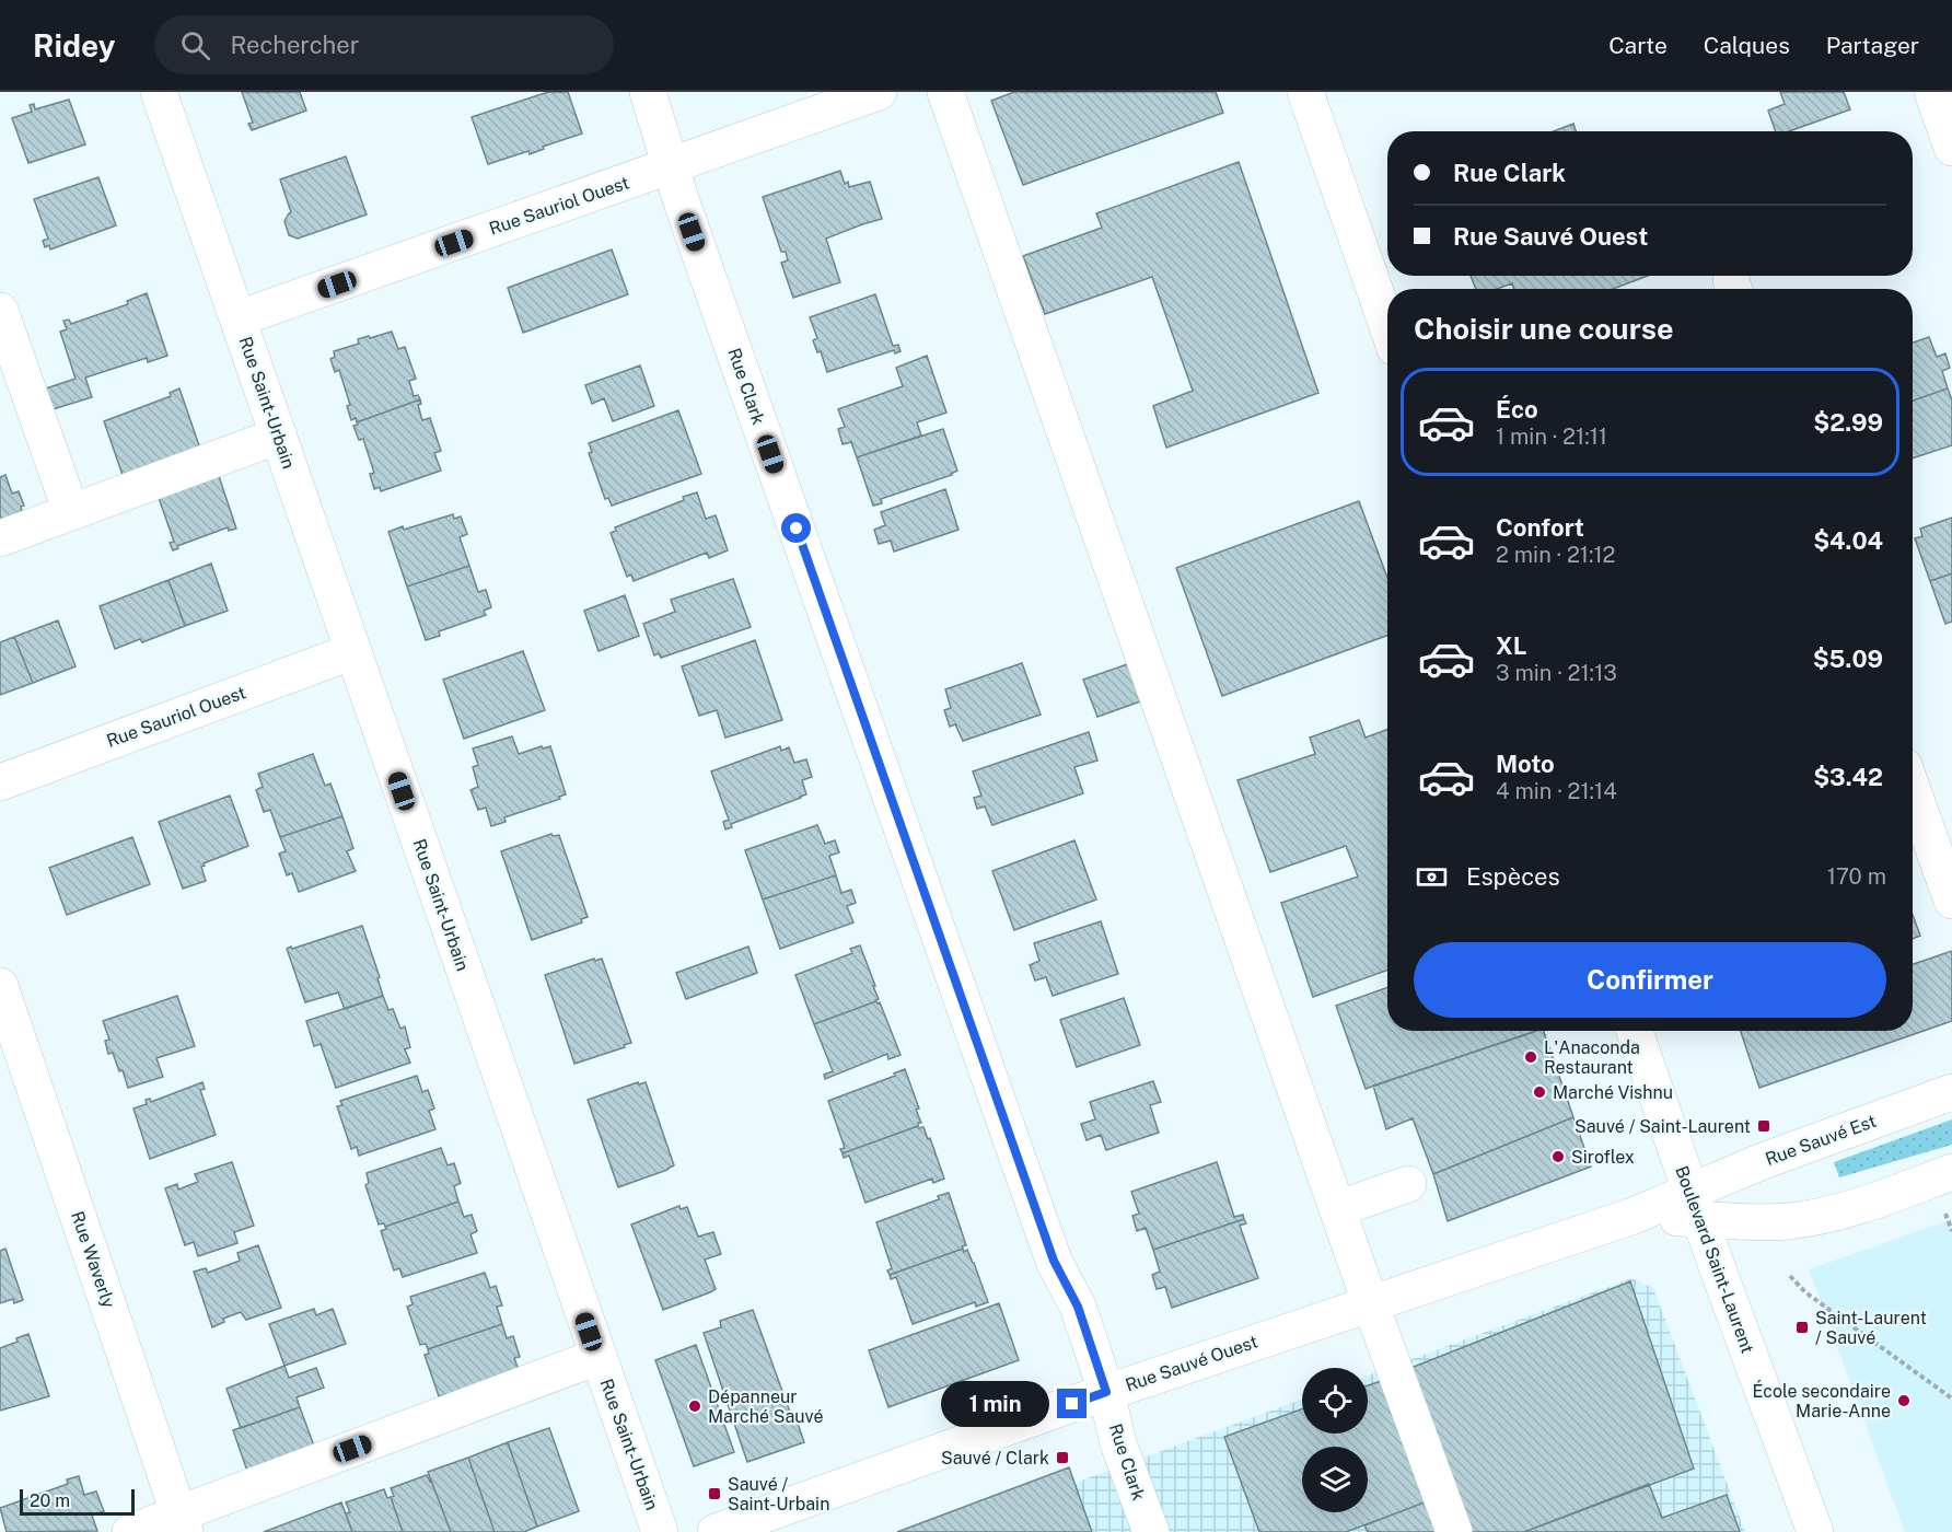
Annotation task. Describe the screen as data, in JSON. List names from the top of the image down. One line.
{"streets":{"street":["Rue Sauriol Ouest","Rue Clark","Rue Saint-Urbain","Rue Sauvé Est","Rue Waverly","Boulevard Saint-Laurent","Rue Sauvé Ouest"]},"crossings":[["Rue Sauriol Ouest","Rue Clark"],["Rue Sauriol Ouest","Rue Saint-Urbain"],["Rue Clark","Rue Sauvé Ouest"],["Rue Sauvé Est","Boulevard Saint-Laurent"],["Rue Sauvé Est","Rue Sauvé Ouest"],["Boulevard Saint-Laurent","Rue Sauvé Ouest"]],"places":{"other":["L'Anaconda Restaurant","Marché Vishnu","Siroflex","École secondaire Marie-Anne","Dépanneur Marché Sauvé"],"transit":["Sauvé / Saint-Laurent","Saint-Laurent / Sauvé","Sauvé / Clark","Sauvé / Saint-Urbain"]},"scale_bar":"20 m","page":{"header":"Ridey","search":"Rechercher","nav":["Carte","Calques","Partager"],"banner":["Rue Clark","Rue Sauvé Ouest"],"heading":"Choisir une course","list":[{"name":"Éco","note":"1 min · 21:11","value":"$2.99"},{"name":"Confort","note":"2 min · 21:12","value":"$4.04"},{"name":"XL","note":"3 min · 21:13","value":"$5.09"},{"name":"Moto","note":"4 min · 21:14","value":"$3.42"}],"pay":["Espèces","170 m"],"buttons":"Confirmer","bubble":"1 min","scale":"20 m"}}
